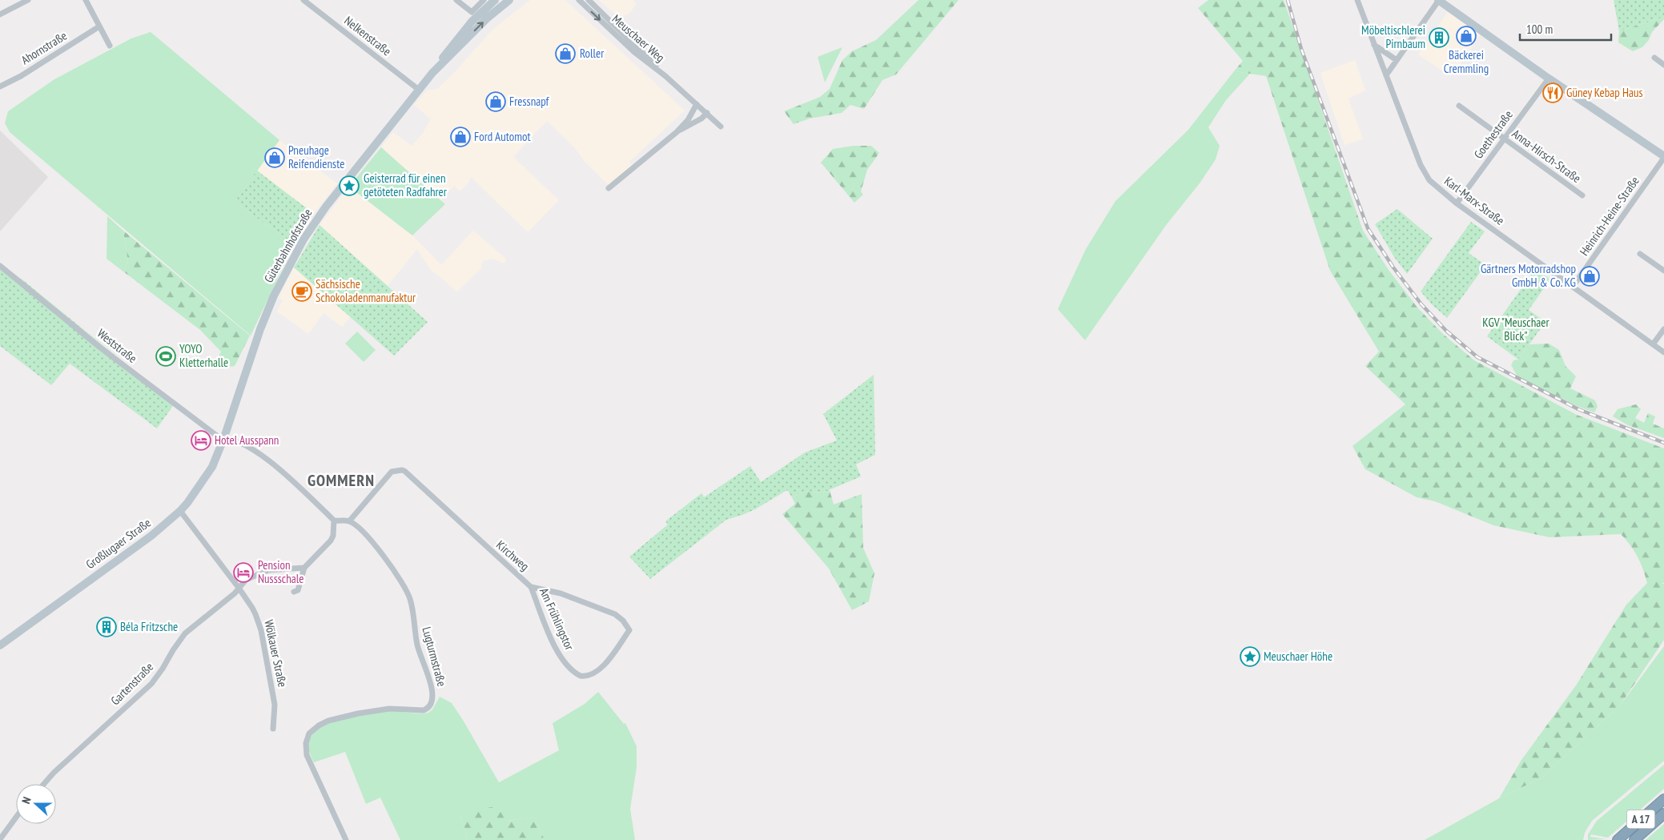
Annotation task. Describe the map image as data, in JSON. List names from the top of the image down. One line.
{"streets":{"highway":["A 17"],"main road":["Güterbahnhofstraße","Großlugaer Straße"],"street":["Nelkenstraße","Meuschaer Weg","Ahornstraße","Goethestraße","Anna-Hirsch-Straße","Karl-Marx-Straße","Heinrich-Heine-Straße","Weststraße","Kirchweg","Am Frühlingstor","Wölkauer Straße","Lugturmstraße","Gartenstraße"]},"crossings":[["Nelkenstraße","Güterbahnhofstraße"],["Goethestraße","Anna-Hirsch-Straße"],["Goethestraße","Karl-Marx-Straße"],["Karl-Marx-Straße","Heinrich-Heine-Straße"],["Güterbahnhofstraße","Weststraße"],["Güterbahnhofstraße","Großlugaer Straße"],["Weststraße","Großlugaer Straße"],["Großlugaer Straße","Wölkauer Straße"],["Kirchweg","Am Frühlingstor"],["Kirchweg","Lugturmstraße"],["Wölkauer Straße","Gartenstraße"]],"districts":["GOMMERN"],"parks":["KGV \"Meuschaer Blick\""],"places":{"shop":["Bäckerei Cremmling","Roller","Fressnapf","Ford Automot","Pneuhage Reifendienste","Gärtners Motorradshop GmbH & Co. KG"],"building":["Möbeltischlerei Pirnbaum","Béla Fritzsche"],"restaurant":["Güney Kebap Haus"],"place":["Geisterrad für einen getöteten Radfahrer","Meuschaer Höhe"],"cafe":["Sächsische Schokoladenmanufaktur"],"sports":["YOYO Kletterhalle"],"hotel":["Hotel Ausspann","Pension Nussschale"]},"scale_bar":"100 m","north":"left"}
